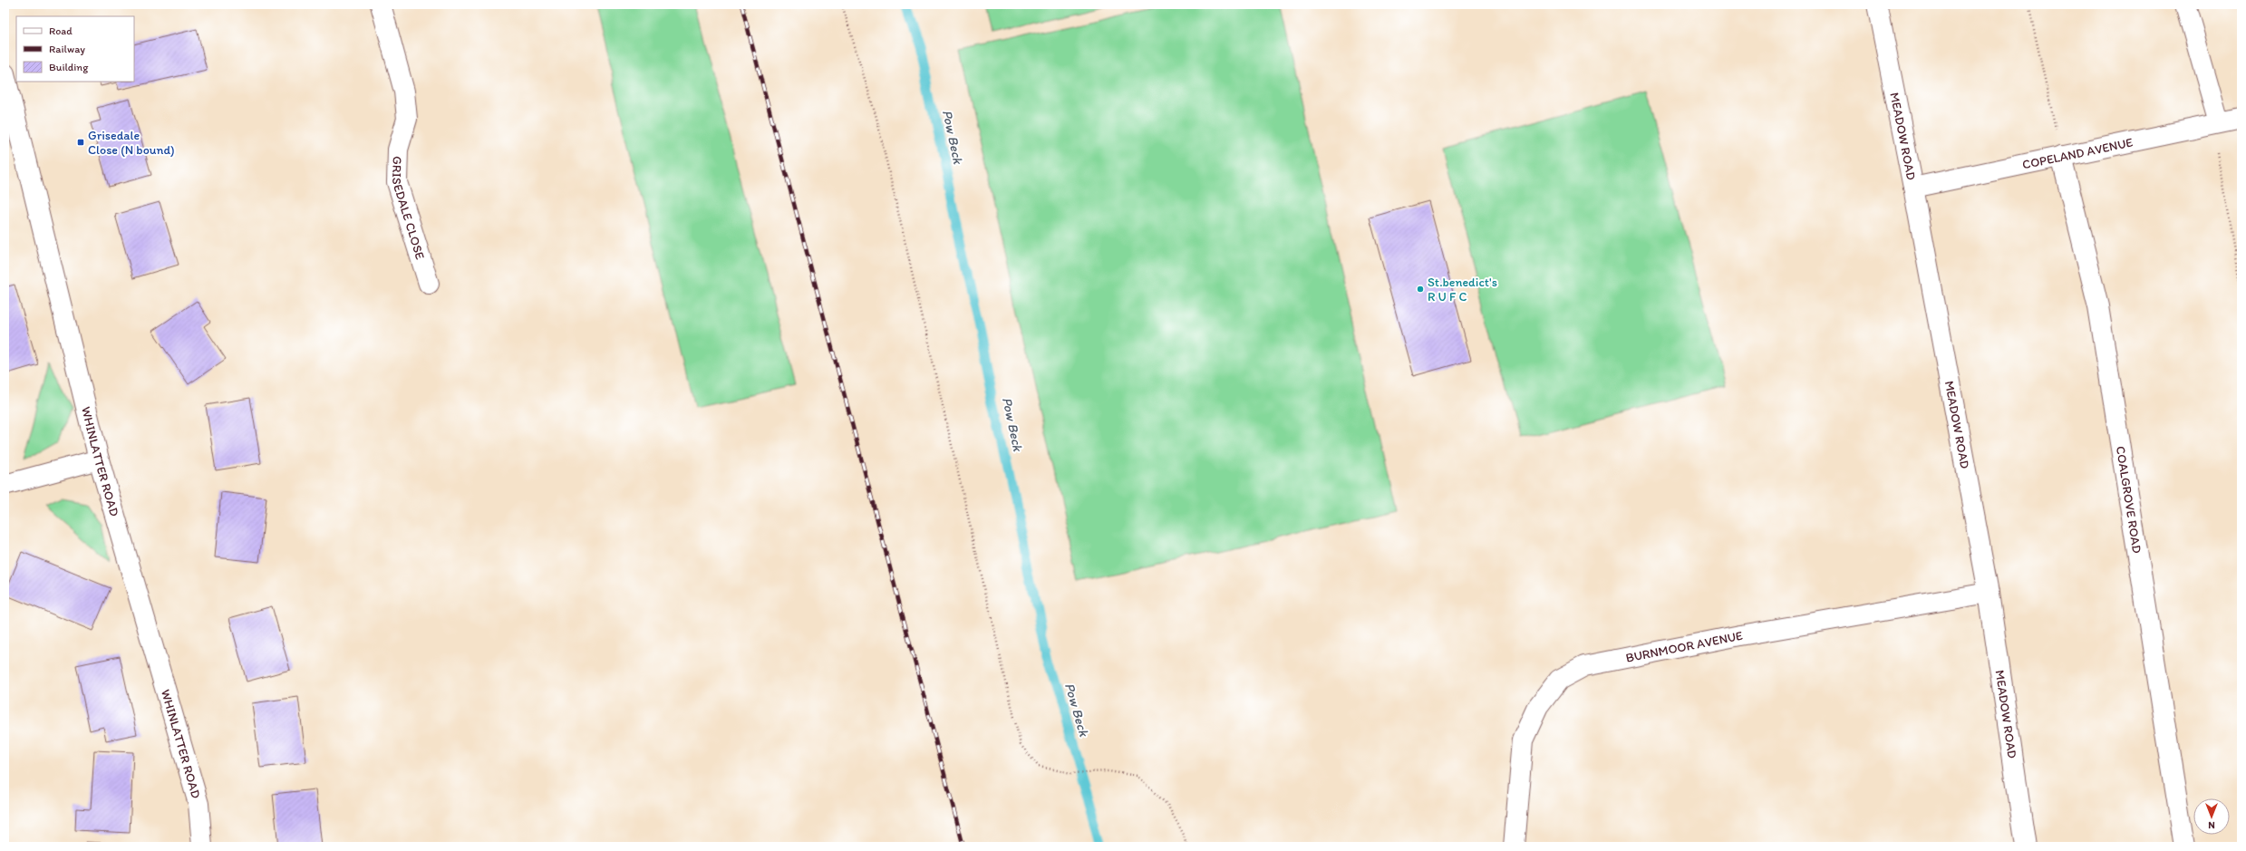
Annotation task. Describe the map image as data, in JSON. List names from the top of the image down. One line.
{"streets":{"street":["MEADOW ROAD","COPELAND AVENUE","GRISEDALE CLOSE","WHINLATTER ROAD","COALGROVE ROAD","BURNMOOR AVENUE"]},"crossings":[["MEADOW ROAD","COPELAND AVENUE"],["MEADOW ROAD","BURNMOOR AVENUE"],["COPELAND AVENUE","COALGROVE ROAD"]],"water":["Pow Beck"],"places":{"transit":["Grisedale Close (N bound)"],"other":["St.benedict's R U F C"]},"legend":["Road","Railway","Building"],"north":"bottom"}
